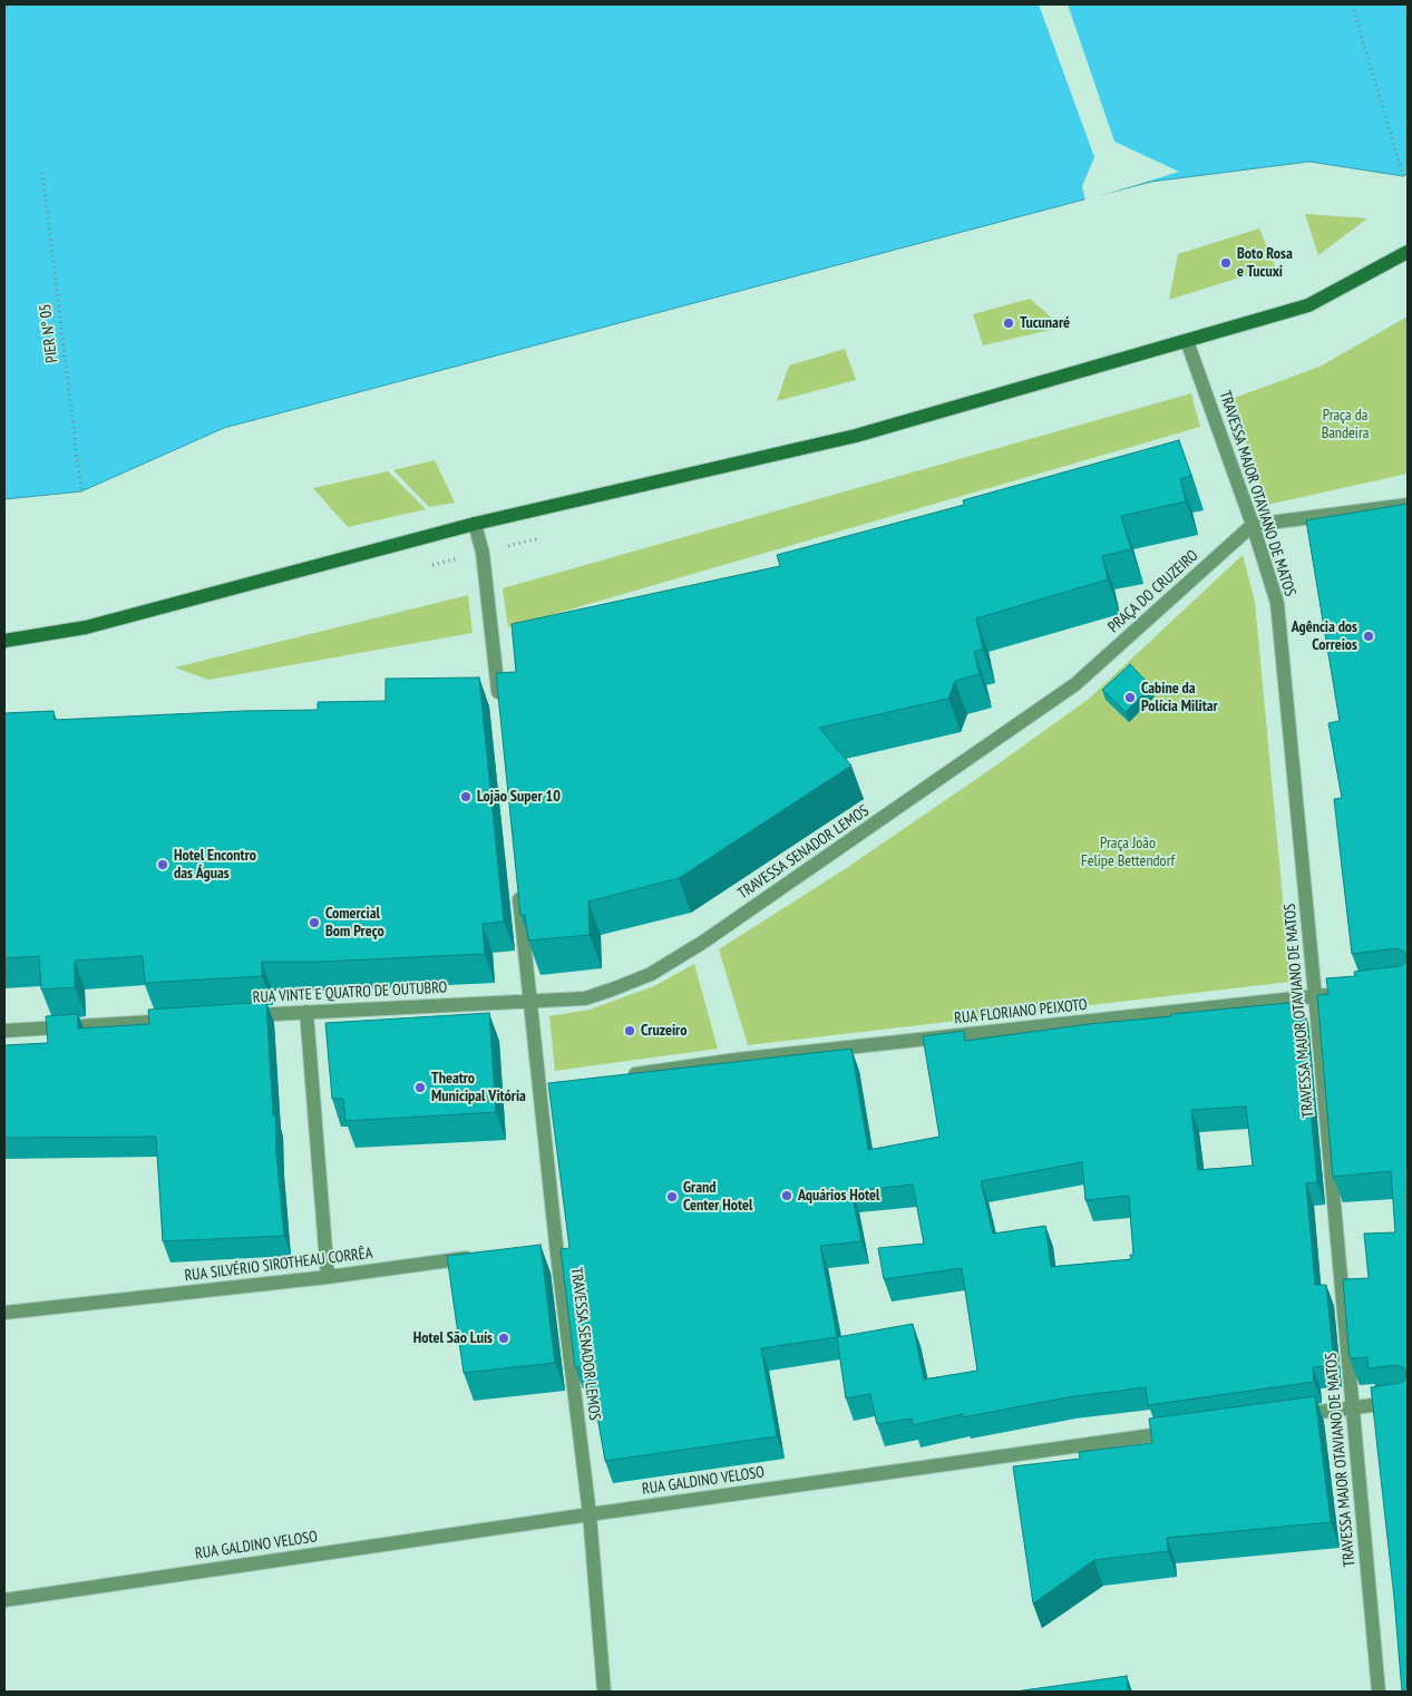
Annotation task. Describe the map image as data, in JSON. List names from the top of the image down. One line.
{"streets":{"street":["TRAVESSA MAJOR OTAVIANO DE MATOS","PRAÇA DO CRUZEIRO","TRAVESSA SENADOR LEMOS","RUA VINTE E QUATRO DE OUTUBRO","RUA FLORIANO PEIXOTO","RUA SILVÉRIO SIROTHEAU CORRÊA","RUA GALDINO VELOSO"],"path":["PIER N° 05"]},"crossings":[["TRAVESSA MAJOR OTAVIANO DE MATOS","PRAÇA DO CRUZEIRO"],["TRAVESSA MAJOR OTAVIANO DE MATOS","RUA FLORIANO PEIXOTO"],["PRAÇA DO CRUZEIRO","TRAVESSA SENADOR LEMOS"],["TRAVESSA SENADOR LEMOS","RUA VINTE E QUATRO DE OUTUBRO"],["TRAVESSA SENADOR LEMOS","RUA GALDINO VELOSO"]],"parks":["Praça da Bandeira","Praça João Felipe Bettendorf"],"places":["Boto Rosa e Tucuxi","Tucunaré","Agência dos Correios","Cabine da Polícia Militar","Lojão Super 10","Hotel Encontro das Águas","Comercial Bom Preço","Cruzeiro","Theatro Municipal Vitória","Aquários Hotel","Grand Center Hotel","Hotel São Luís"]}
